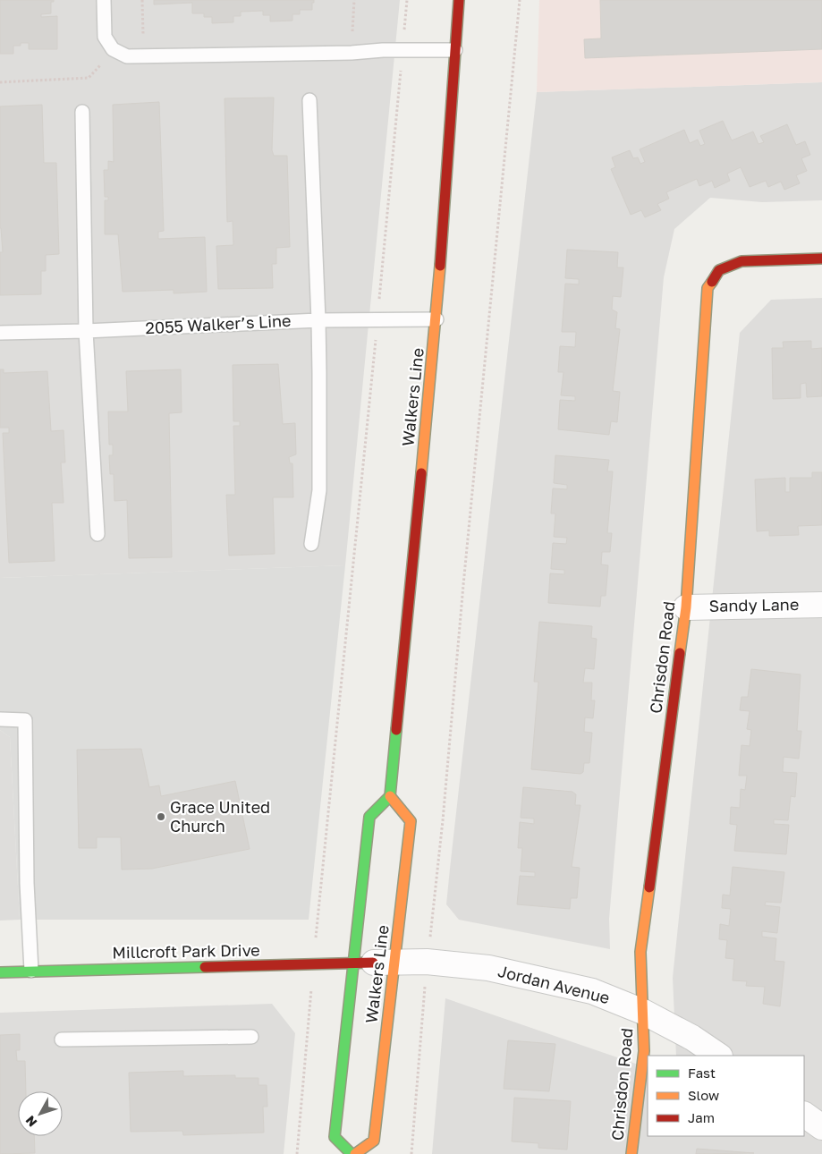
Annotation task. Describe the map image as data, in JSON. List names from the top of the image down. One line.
{"streets":{"main road":["Walkers Line","Chrisdon Road","Millcroft Park Drive"],"street":["Sandy Lane","Jordan Avenue"],"lane":["2055 Walker’s Line"]},"crossings":[["2055 Walker’s Line","Walkers Line"],["Walkers Line","Millcroft Park Drive"],["Walkers Line","Jordan Avenue"],["Sandy Lane","Chrisdon Road"],["Chrisdon Road","Jordan Avenue"],["Millcroft Park Drive","Jordan Avenue"]],"places":["Grace United Church"],"legend":["Fast","Slow","Jam"],"north":"bottom left"}
